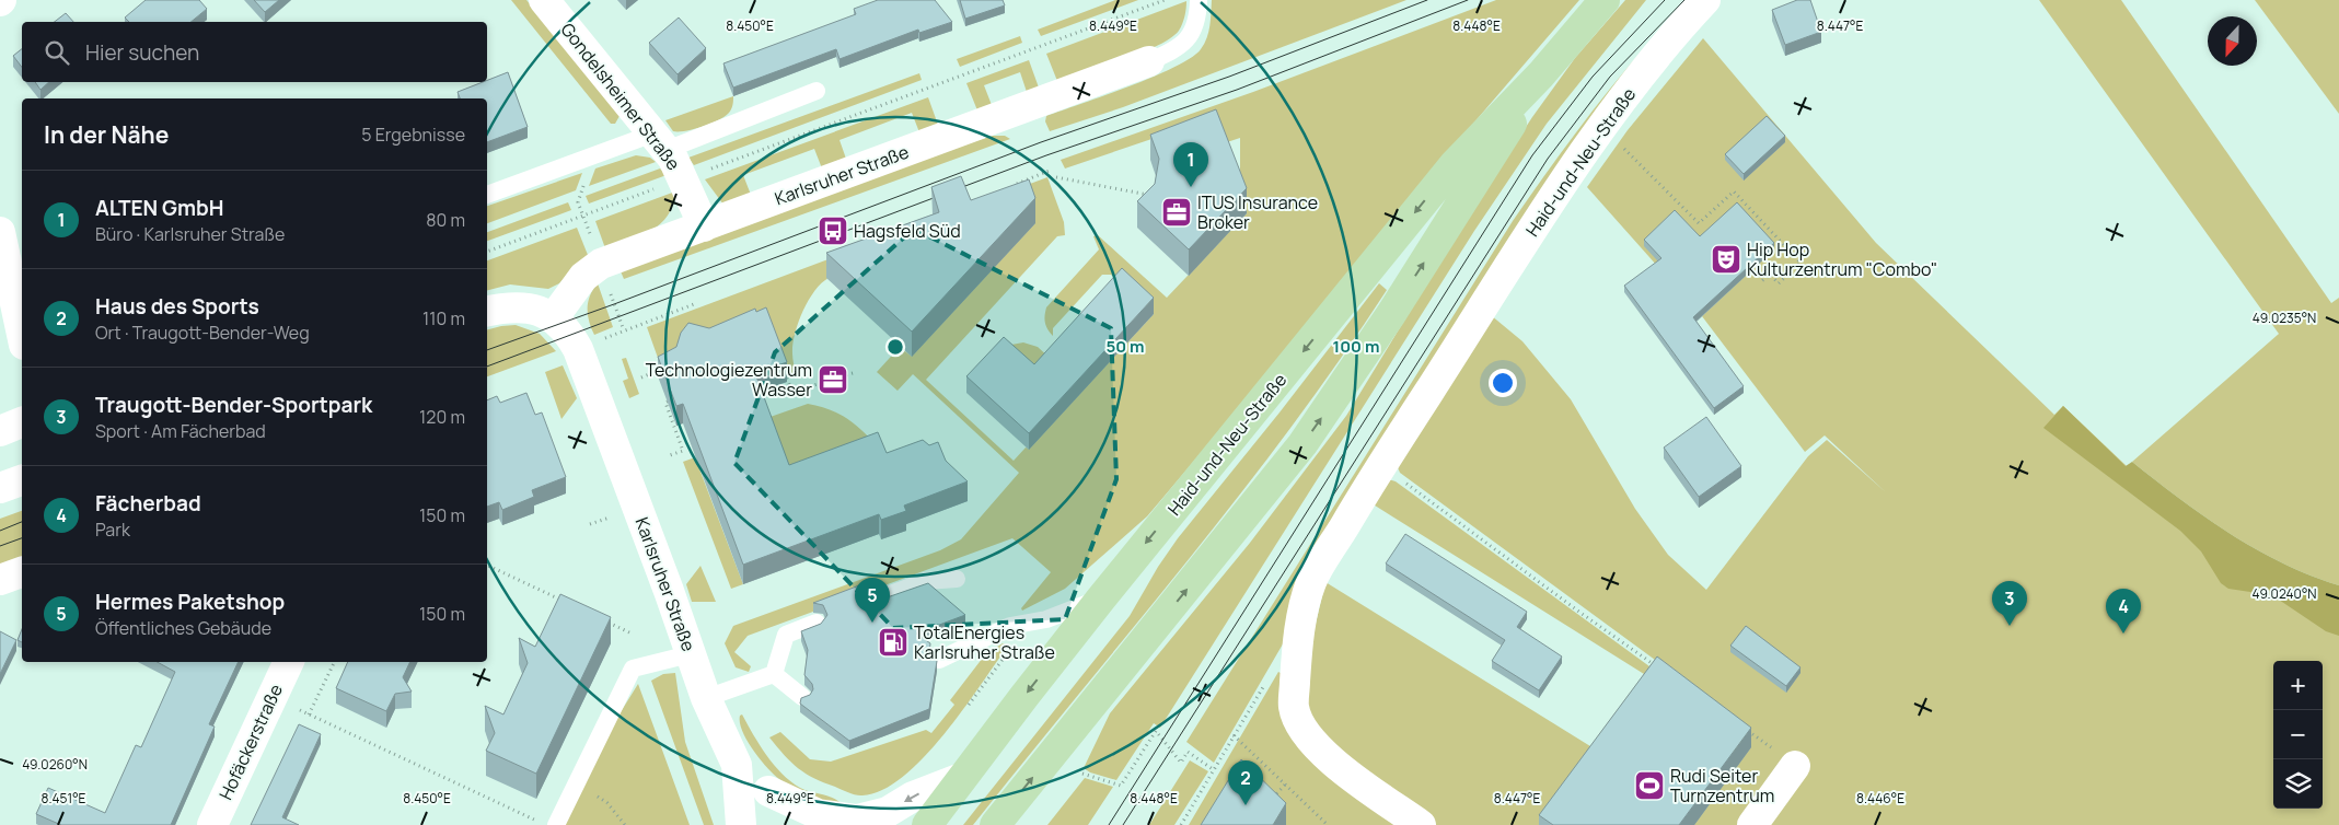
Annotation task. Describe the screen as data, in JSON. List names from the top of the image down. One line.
{"streets":{"main road":["Haid-und-Neu-Straße"],"street":["Gondelsheimer Straße","Karlsruher Straße","Hofäckerstraße"]},"crossings":[["Gondelsheimer Straße","Karlsruher Straße"]],"places":{"office":["ITUS Insurance Broker","Technologiezentrum Wasser"],"bus stop":["Hagsfeld Süd"],"theatre":["Hip Hop Kulturzentrum \"Combo\""],"fuel station":["TotalEnergies Karlsruher Straße"],"sports":["Rudi Seiter Turnzentrum"]},"north":"bottom","page":{"search":"Hier suchen","heading":["In der Nähe","5 Ergebnisse"],"pins":["1","5","3","4","2"],"list":[{"mark":"1","name":"ALTEN GmbH","note":"Büro · Karlsruher Straße","value":"80 m"},{"mark":"2","name":"Haus des Sports","note":"Ort · Traugott-Bender-Weg","value":"110 m"},{"mark":"3","name":"Traugott-Bender-Sportpark","note":"Sport · Am Fächerbad","value":"120 m"},{"mark":"4","name":"Fächerbad","note":"Park","value":"150 m"},{"mark":"5","name":"Hermes Paketshop","note":"Öffentliches Gebäude","value":"150 m"}],"map_buttons":["+","−"]},"coordinates":["8.448°E","8.450°E","8.449°E","8.447°E","49.0235°N","49.0240°N","49.0260°N","8.451°E","8.446°E"],"rings":["50 m","100 m"]}
